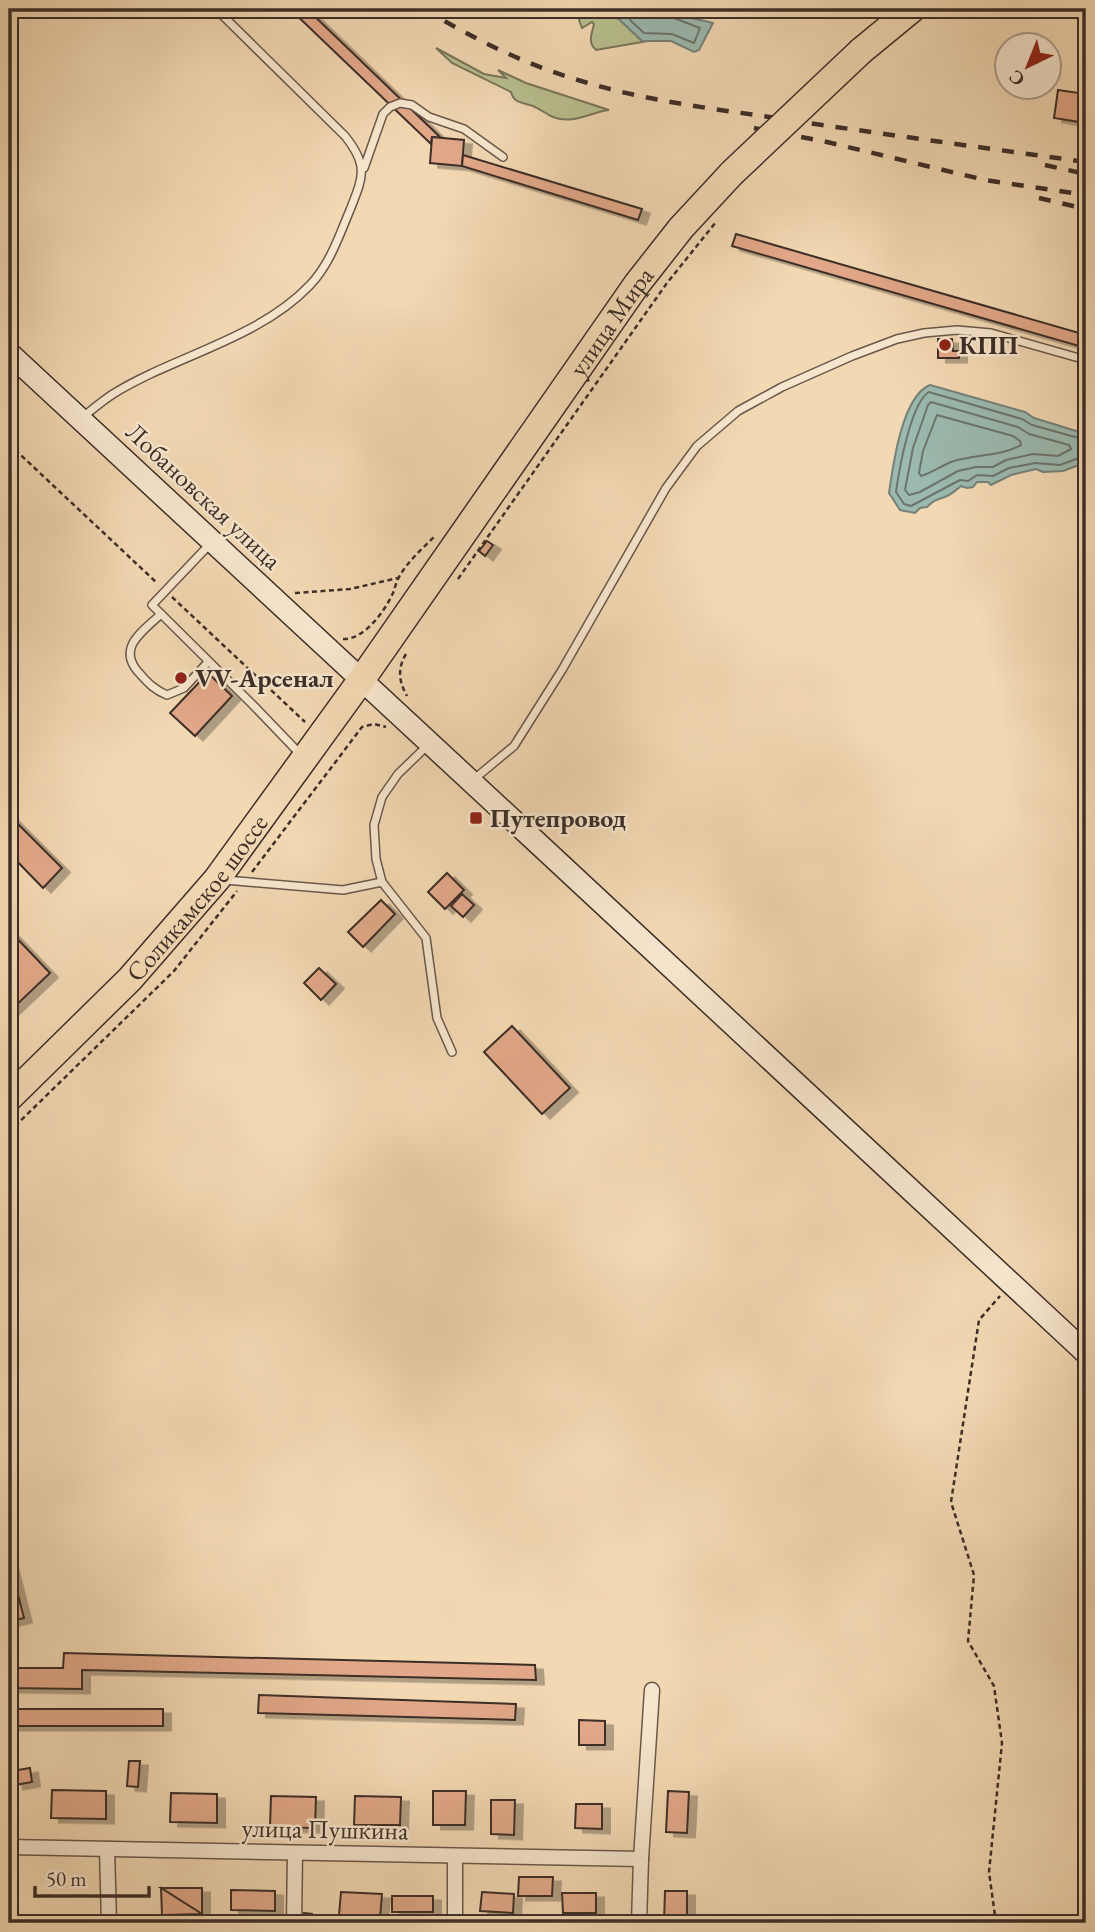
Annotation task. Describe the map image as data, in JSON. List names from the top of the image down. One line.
{"streets":{"highway":["улица Мира","Соликамское шоссе"],"street":["Лобановская улица","улица Пушкина"]},"crossings":[["улица Мира","Лобановская улица"],["улица Мира","Соликамское шоссе"],["Лобановская улица","Соликамское шоссе"]],"places":{"other":["КПП","VV-Арсенал"],"transit":["Путепровод"]},"scale_bar":"50 m","north":"bottom left"}
